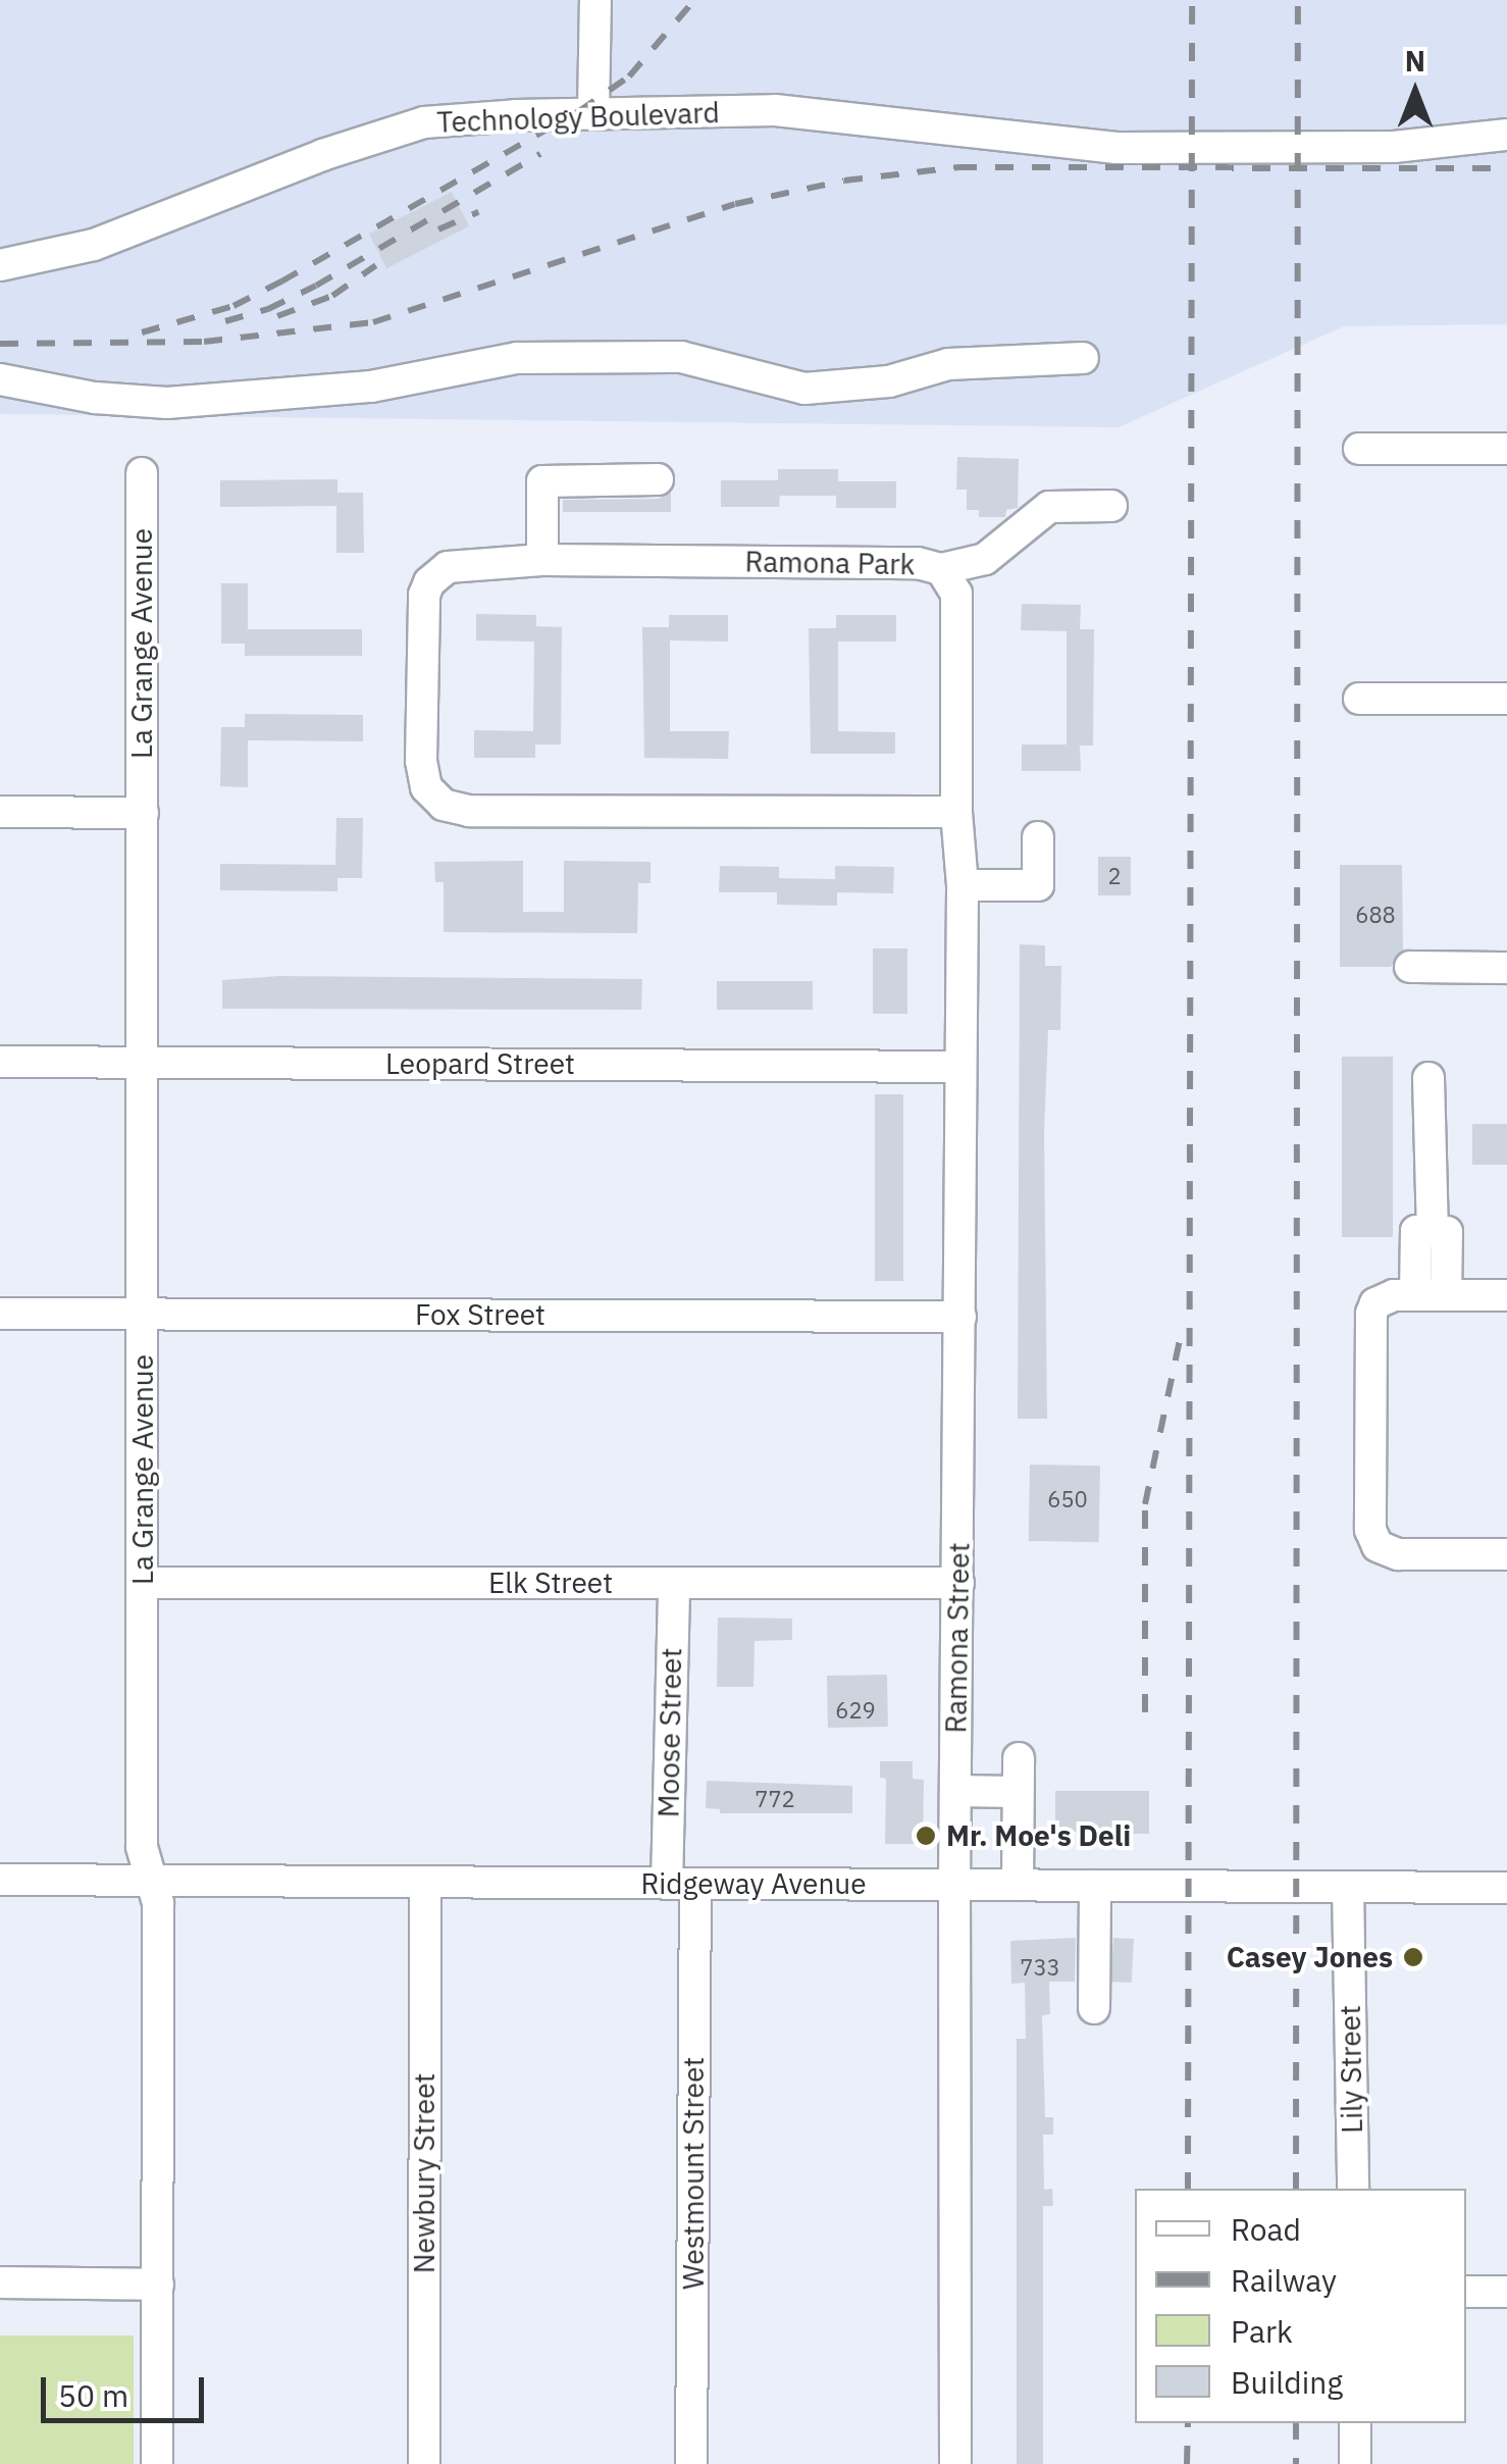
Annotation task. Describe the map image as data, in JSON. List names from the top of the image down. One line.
{"streets":{"street":["Technology Boulevard","Ramona Park","La Grange Avenue","Leopard Street","Fox Street","Elk Street","Ramona Street","Moose Street","Ridgeway Avenue","Lily Street","Newbury Street","Westmount Street"]},"crossings":[["Ramona Park","Ramona Street"],["La Grange Avenue","Leopard Street"],["La Grange Avenue","Fox Street"],["La Grange Avenue","Elk Street"],["La Grange Avenue","Ridgeway Avenue"],["Leopard Street","Ramona Street"],["Fox Street","Ramona Street"],["Elk Street","Ramona Street"],["Elk Street","Moose Street"],["Ramona Street","Ridgeway Avenue"],["Moose Street","Ridgeway Avenue"],["Moose Street","Westmount Street"],["Ridgeway Avenue","Lily Street"],["Ridgeway Avenue","Newbury Street"],["Ridgeway Avenue","Westmount Street"]],"places":["Mr. Moe's Deli","Casey Jones"],"house_numbers":["2","688","650","629","772","733"],"legend":["Road","Railway","Park","Building"],"scale_bar":"50 m","north":"top"}
